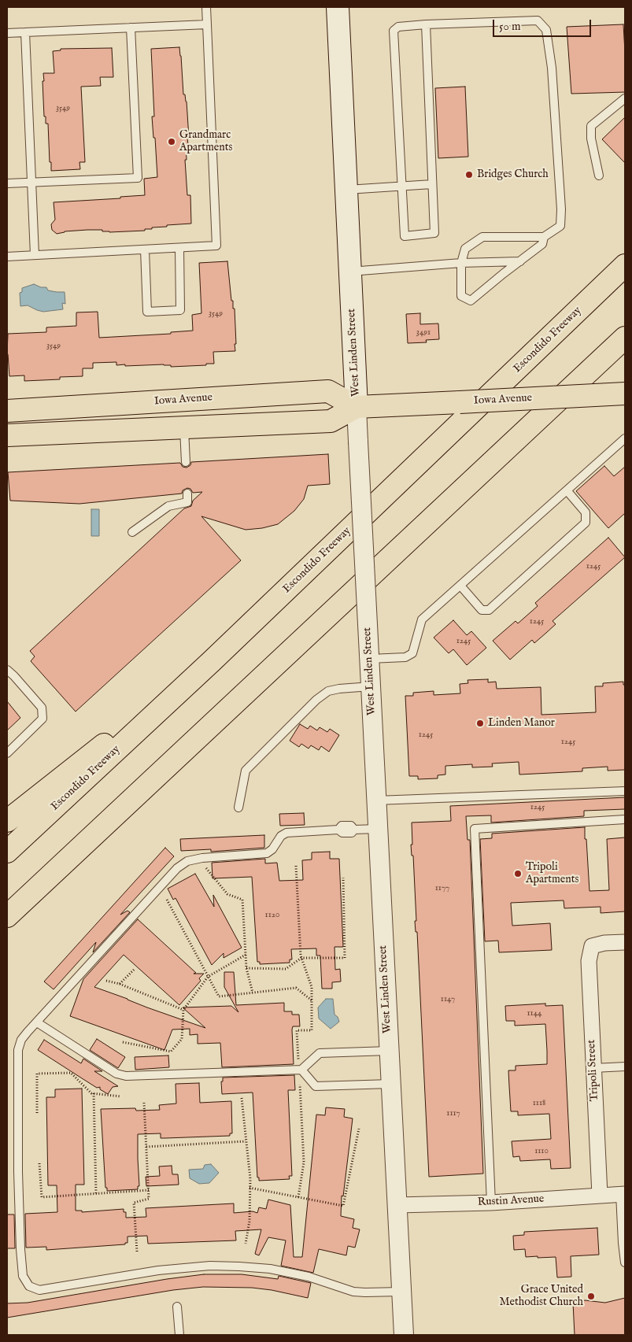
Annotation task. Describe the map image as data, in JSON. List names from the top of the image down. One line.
{"streets":{"main road":["Escondido Freeway","West Linden Street","Iowa Avenue"],"street":["Tripoli Street","Rustin Avenue"]},"crossings":[["West Linden Street","Iowa Avenue"],["West Linden Street","Rustin Avenue"],["Tripoli Street","Rustin Avenue"]],"places":["Grandmarc Apartments","Bridges Church","Linden Manor","Tripoli Apartments","Grace United Methodist Church"],"house_numbers":["3549","3549","3491","3549","1245","1245","1245","1245","1245","1245","1177","1120","1147","1144","1118","1117","1110"],"scale_bar":"50 m"}
